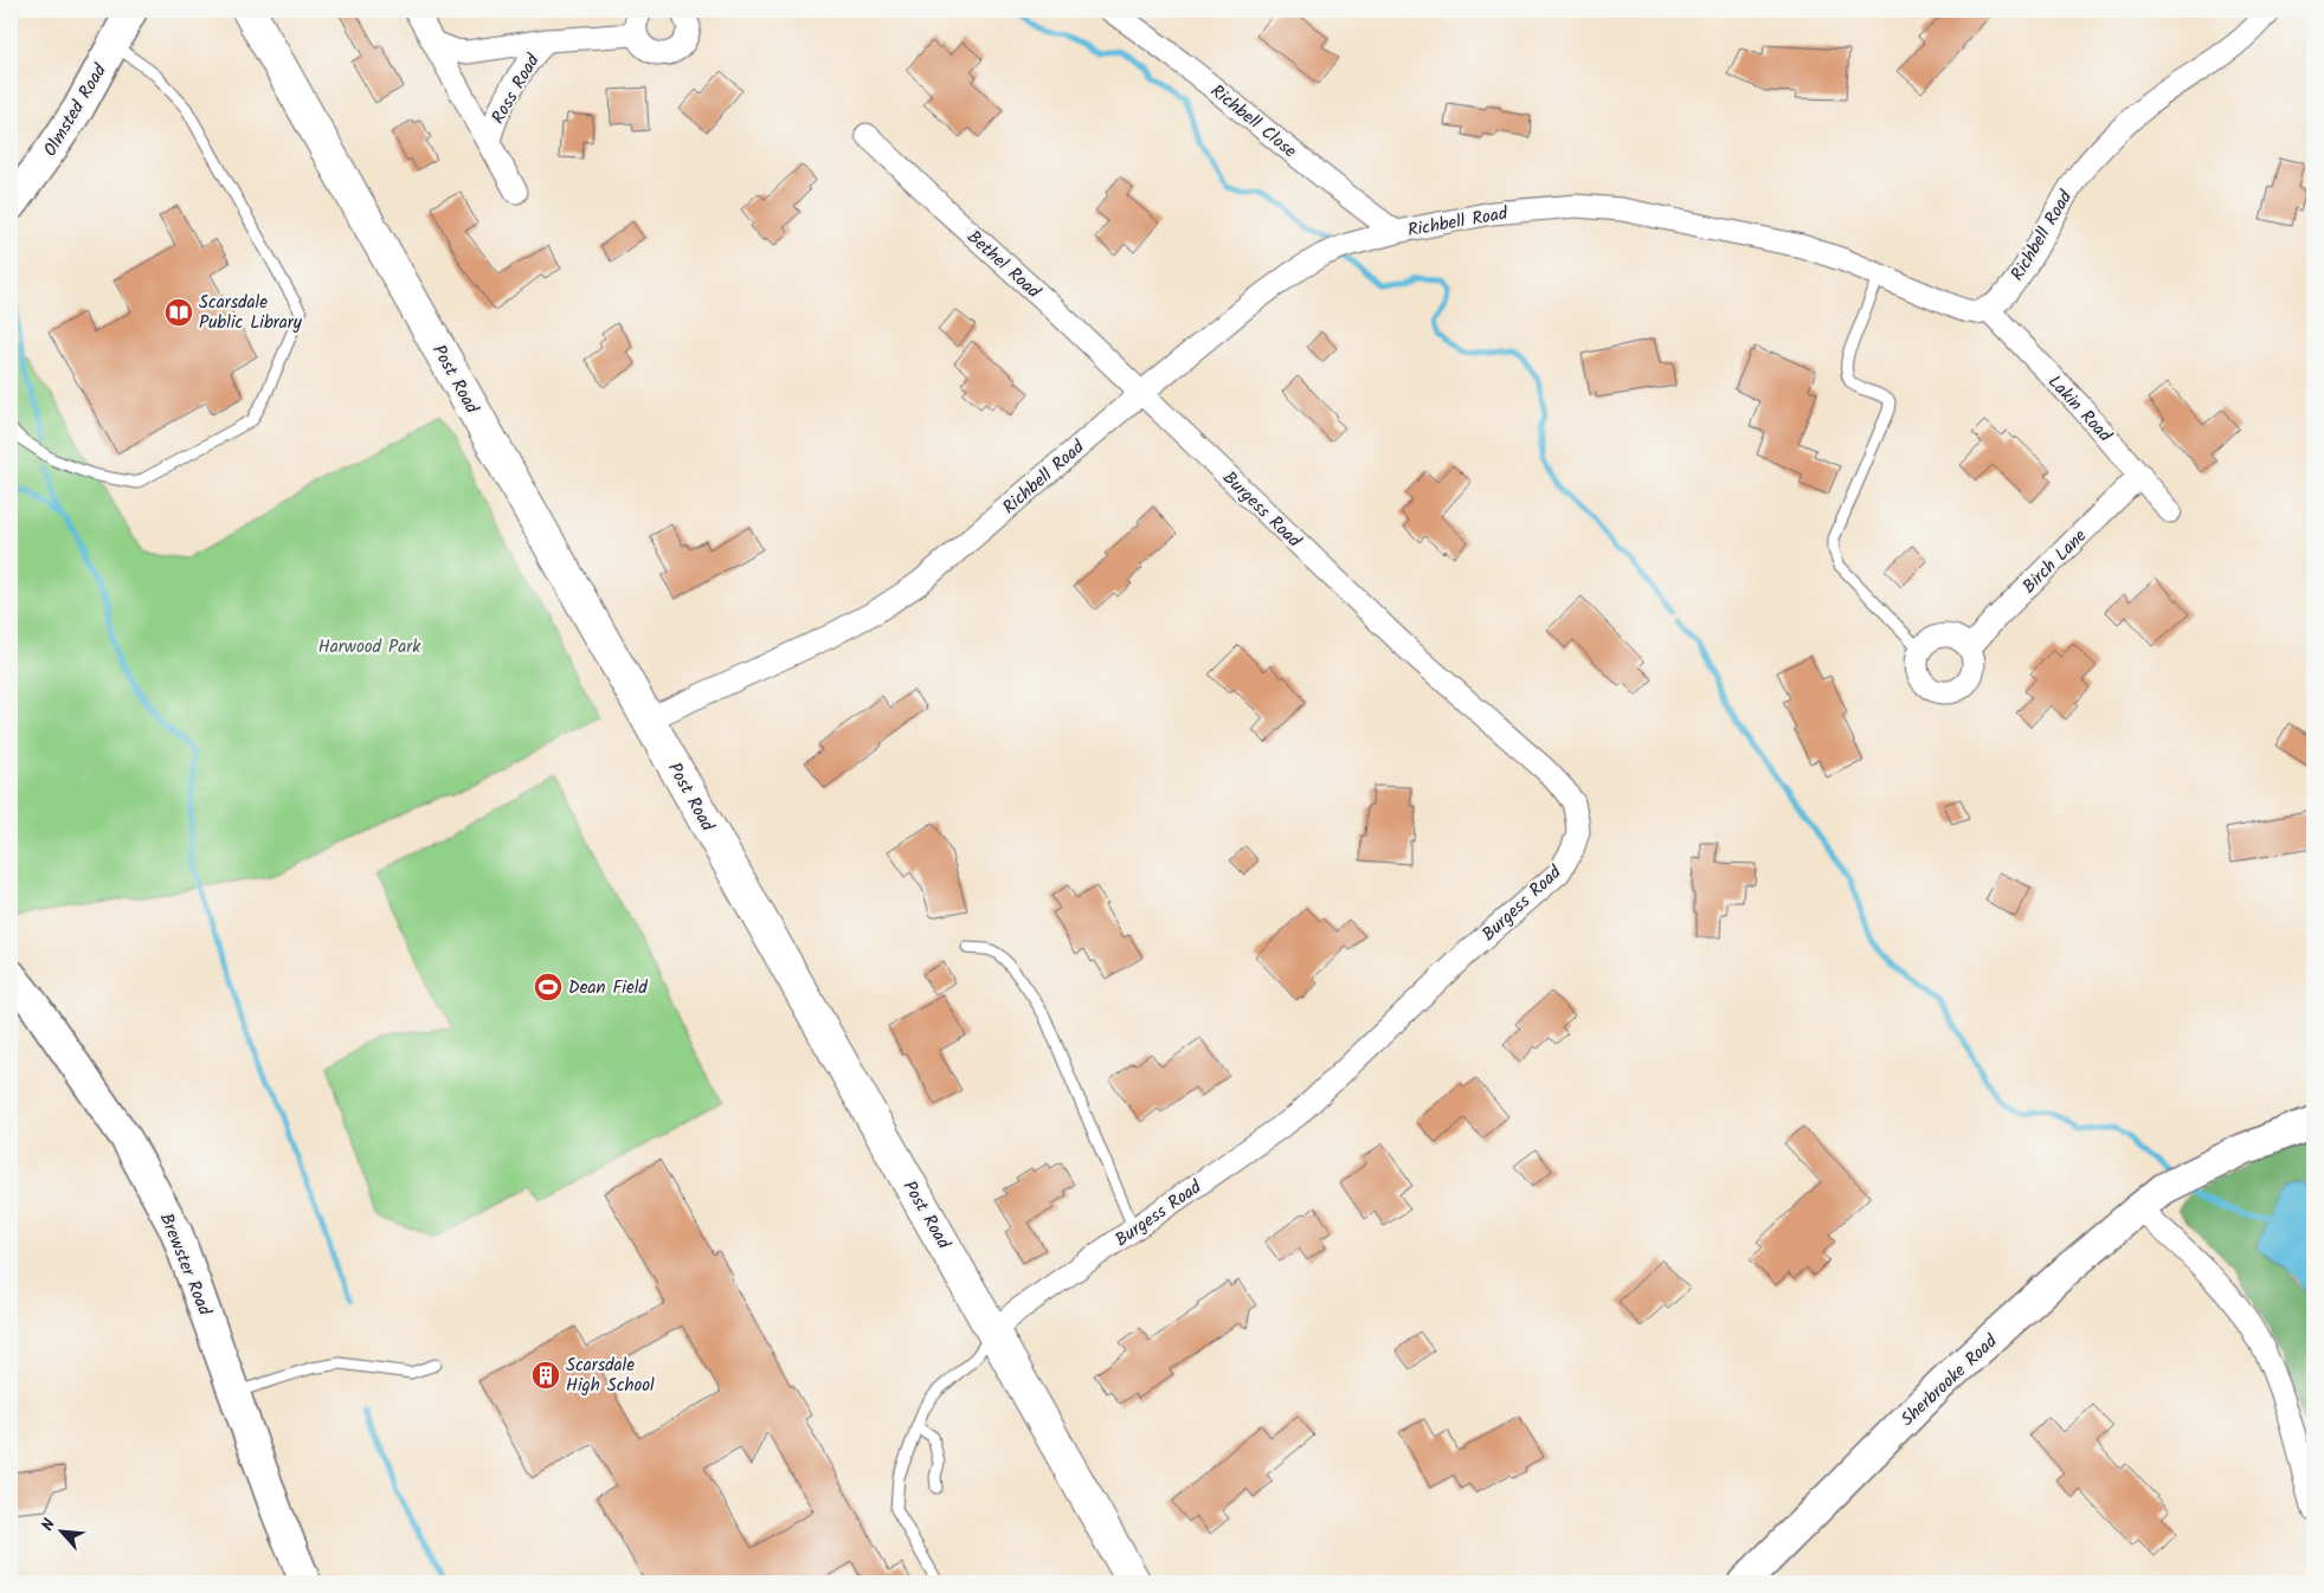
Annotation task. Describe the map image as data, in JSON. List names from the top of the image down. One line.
{"streets":{"main road":["Post Road"],"street":["Ross Road","Olmsted Road","Richbell Close","Richbell Road","Bethel Road","Lakin Road","Burgess Road","Birch Lane","Brewster Road","Sherbrooke Road"]},"crossings":[["Richbell Close","Richbell Road"],["Richbell Road","Bethel Road"],["Richbell Road","Post Road"],["Richbell Road","Lakin Road"],["Richbell Road","Burgess Road"],["Bethel Road","Burgess Road"],["Post Road","Burgess Road"],["Lakin Road","Birch Lane"]],"parks":["Harwood Park"],"places":{"library":["Scarsdale Public Library"],"sports":["Dean Field"],"building":["Scarsdale High School"]},"north":"top left"}
